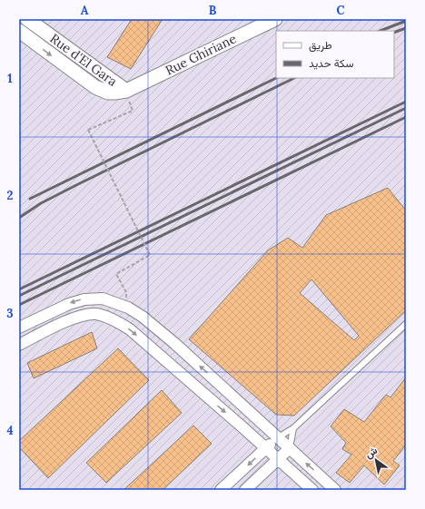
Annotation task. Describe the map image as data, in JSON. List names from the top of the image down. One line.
{"streets":{"street":["Rue Ghiriane","Rue d'El Gara"]},"crossings":[["Rue Ghiriane","Rue d'El Gara"]],"legend":["طريق","سكة حديد"],"north":"top left","grid":{"columns":["A","B","C"],"rows":["1","2","3","4"]}}
